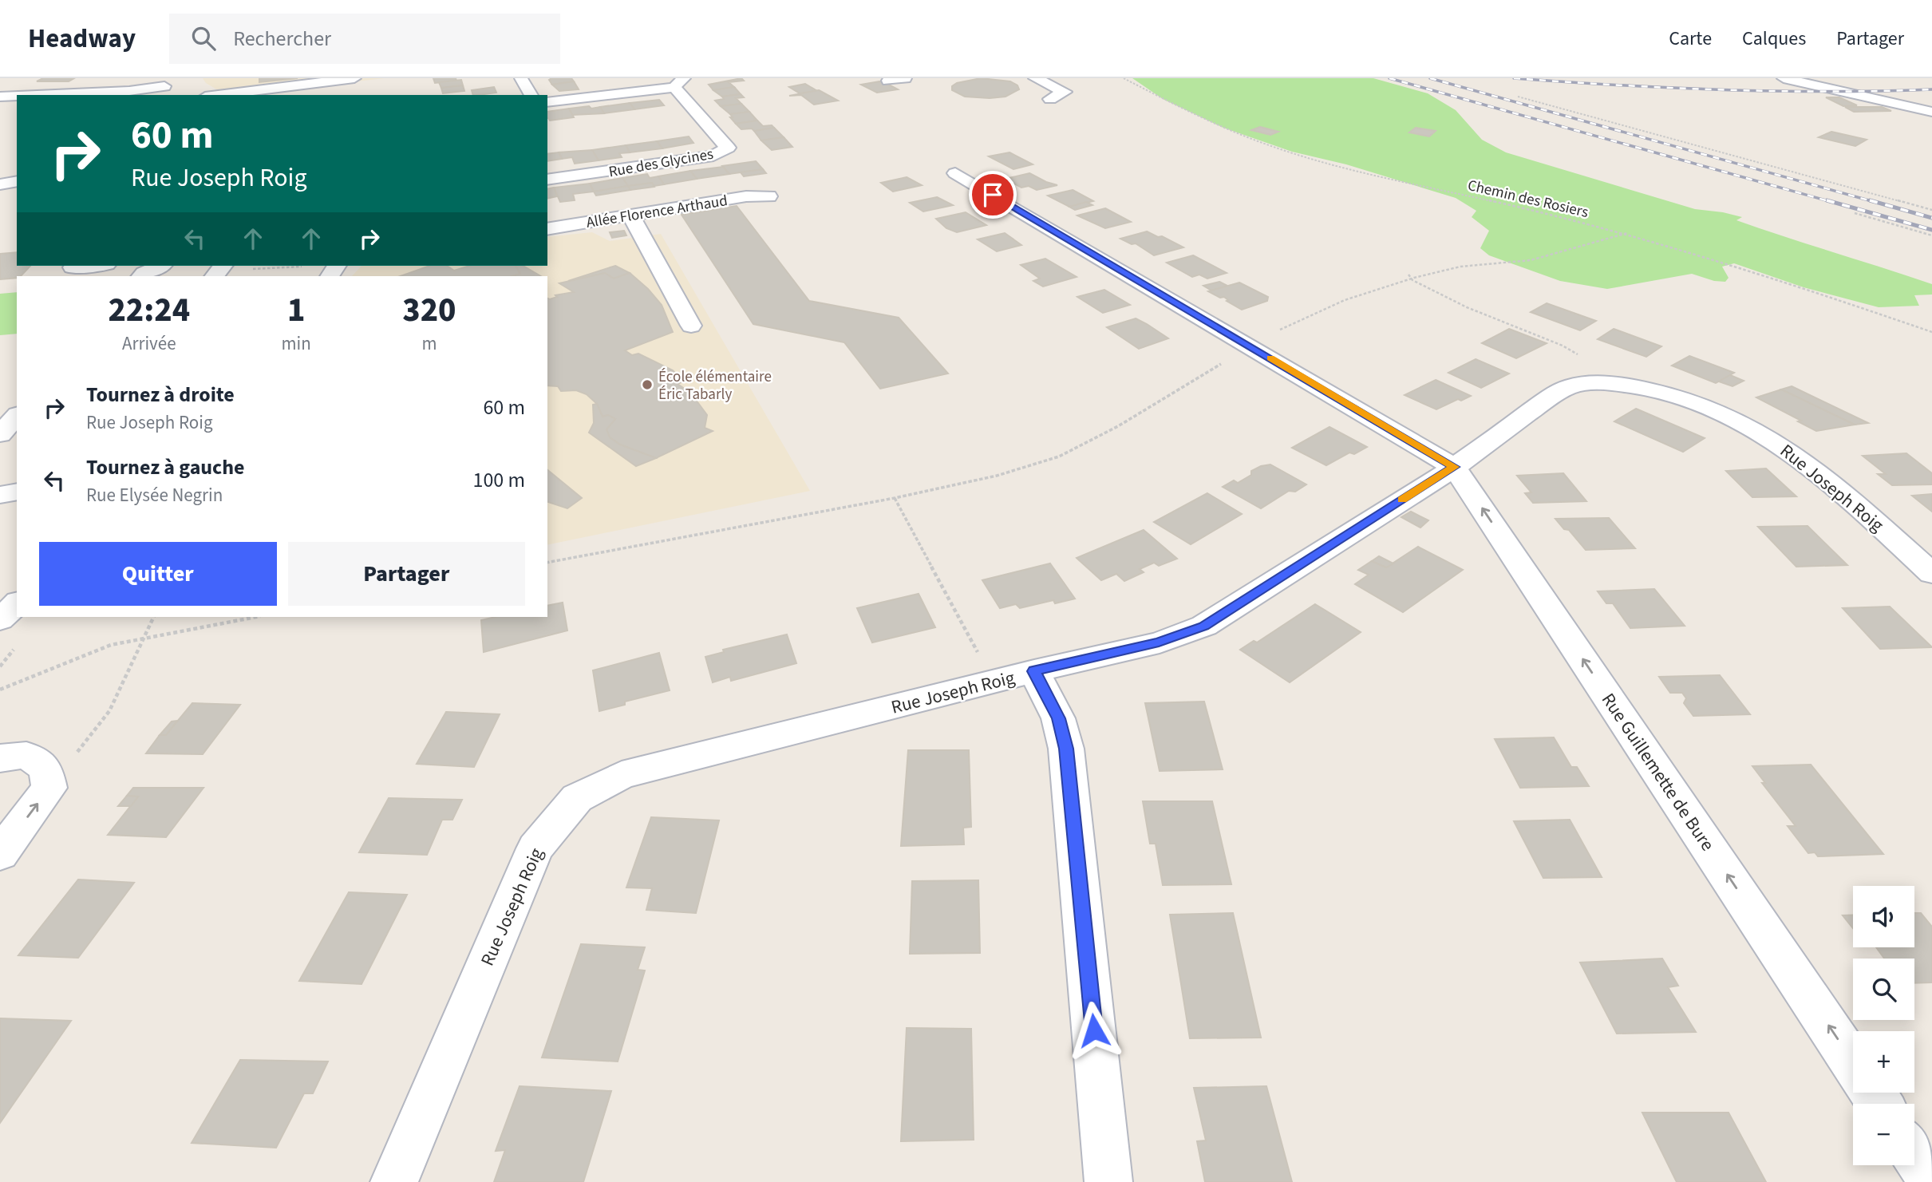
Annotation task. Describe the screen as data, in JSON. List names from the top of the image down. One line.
{"streets":{"street":["Rue des Glycines","Allée Florence Arthaud","Rue Joseph Roig","Rue Guillemette de Bure"],"path":["Chemin des Rosiers"]},"crossings":[["Rue Joseph Roig","Rue Guillemette de Bure"]],"one_way":["Rue Guillemette de Bure"],"places":["École élémentaire Éric Tabarly"],"page":{"header":"Headway","search":"Rechercher","nav":["Carte","Calques","Partager"],"turn":["60 m","Rue Joseph Roig"],"eta":["22:24","Arrivée","1","min","320","m"],"list":[{"name":"Tournez à droite","note":"Rue Joseph Roig","value":"60 m"},{"name":"Tournez à gauche","note":"Rue Elysée Negrin","value":"100 m"}],"buttons":["Quitter","Partager"],"map_buttons":["+","−"]}}
